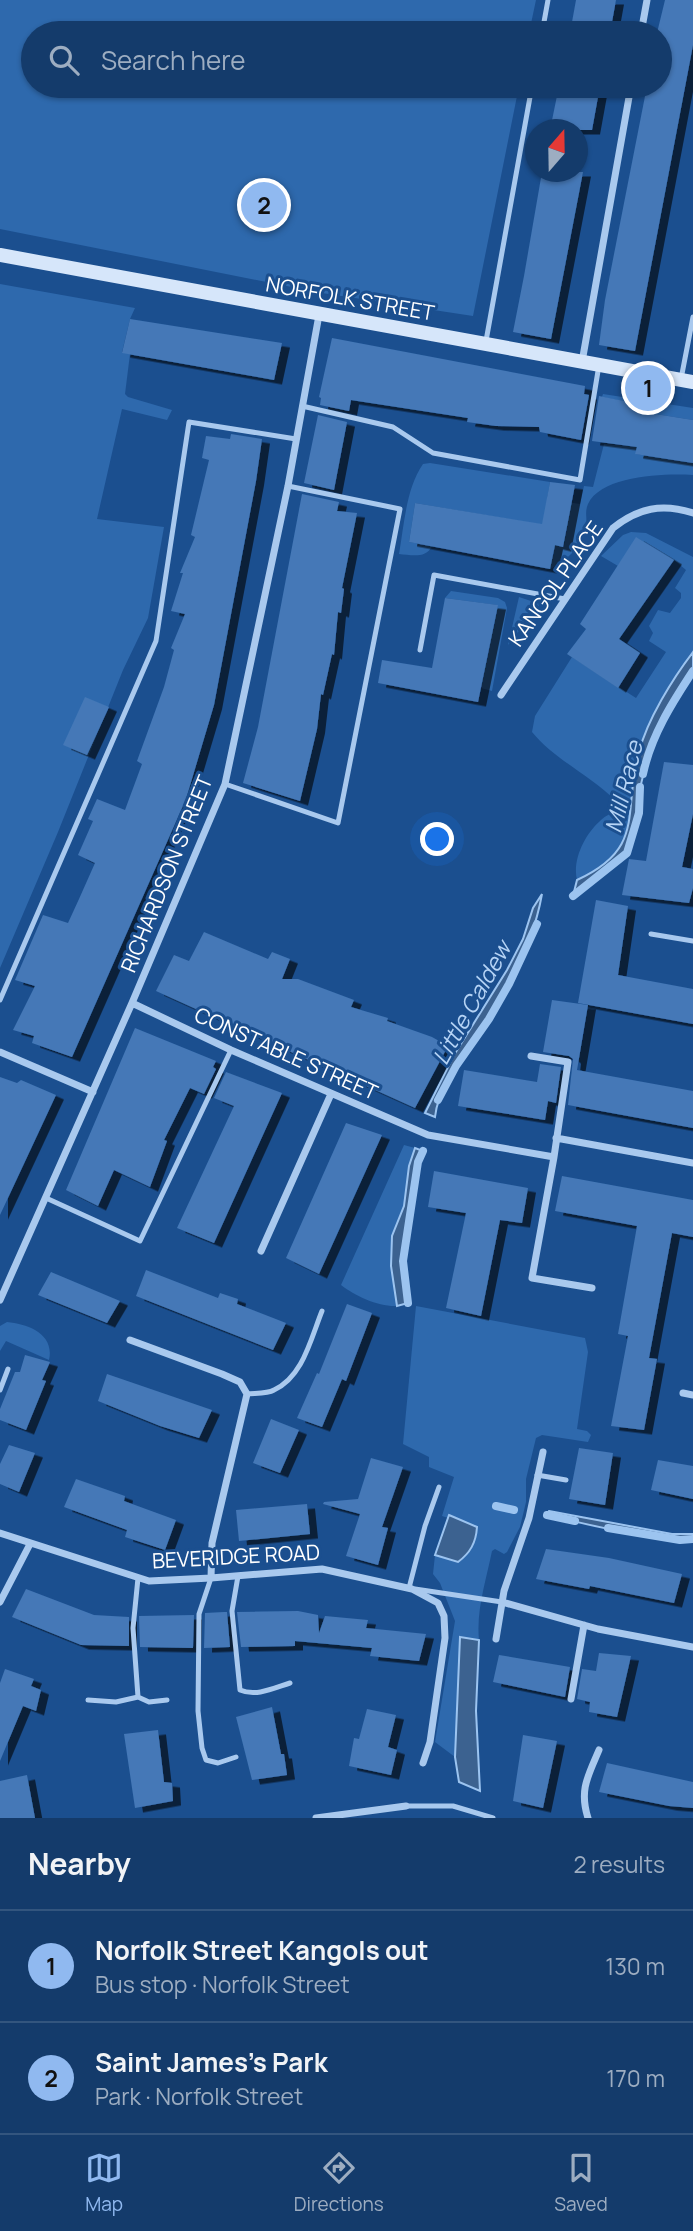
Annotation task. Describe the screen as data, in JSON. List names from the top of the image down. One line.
{"streets":{"street":["NORFOLK STREET","KANGOL PLACE","RICHARDSON STREET","CONSTABLE STREET","BEVERIDGE ROAD"]},"crossings":[["NORFOLK STREET","RICHARDSON STREET"],["RICHARDSON STREET","CONSTABLE STREET"]],"water":["Mill Race","Little Caldew"],"north":"top","page":{"search":"Search here","pins":["2","1"],"heading":["Nearby","2 results"],"list":[{"mark":"1","name":"Norfolk Street Kangols out","note":"Bus stop · Norfolk Street","value":"130 m"},{"mark":"2","name":"Saint James's Park","note":"Park · Norfolk Street","value":"170 m"}],"nav":["Map","Directions","Saved"]}}
